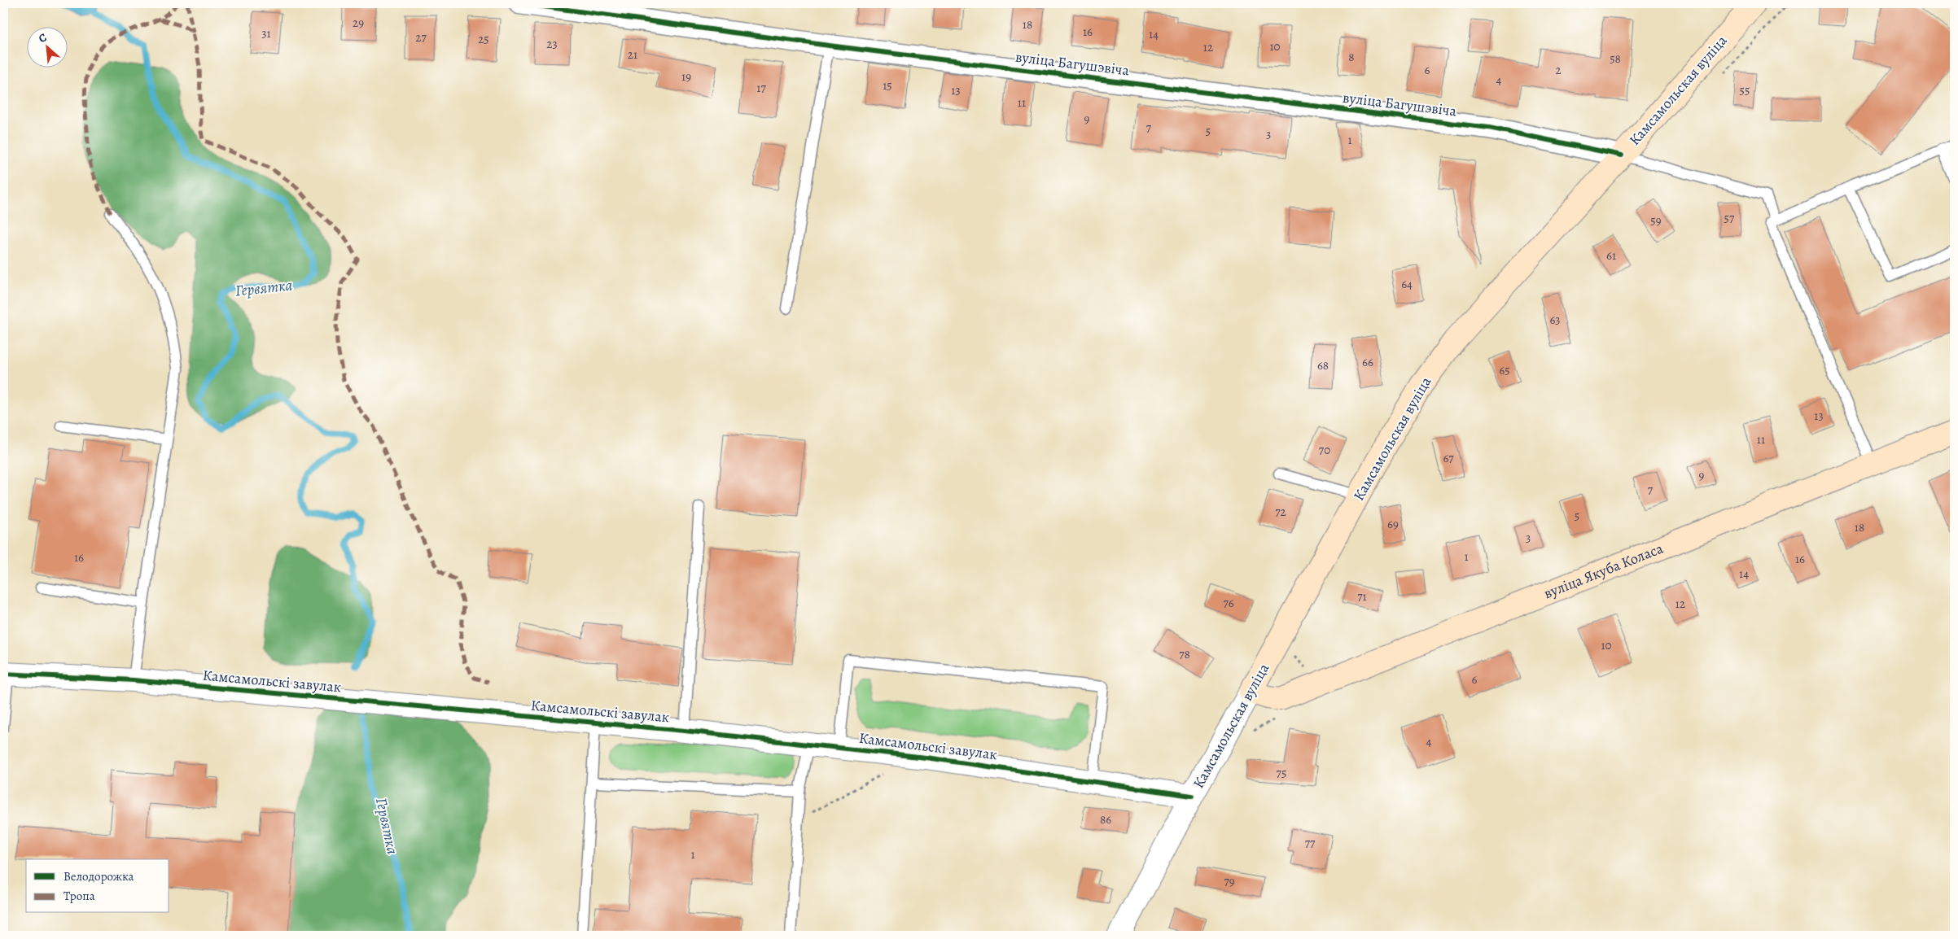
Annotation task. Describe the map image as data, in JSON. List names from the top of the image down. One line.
{"streets":{"main road":["Камсамольская вуліца","вуліца Якуба Коласа"],"street":["вуліца Багушэвіча","Камсамольскі завулак"]},"crossings":[["вуліца Багушэвіча","Камсамольская вуліца"],["Камсамольская вуліца","вуліца Якуба Коласа"],["Камсамольская вуліца","Камсамольскі завулак"]],"water":["Гервятка"],"house_numbers":["29","18","16","31","14","27","25","23","10","12","21","8","58","6","2","19","4","15","17","13","55","11","9","7","5","3","1","57","59","61","64","63","66","68","65","13","11","70","67","9","7","72","5","69","18","3","1","16","16","14","71","76","12","10","78","6","4","75","86","77","1","79"],"legend":["Велодорожка","Тропа"],"north":"top left"}
